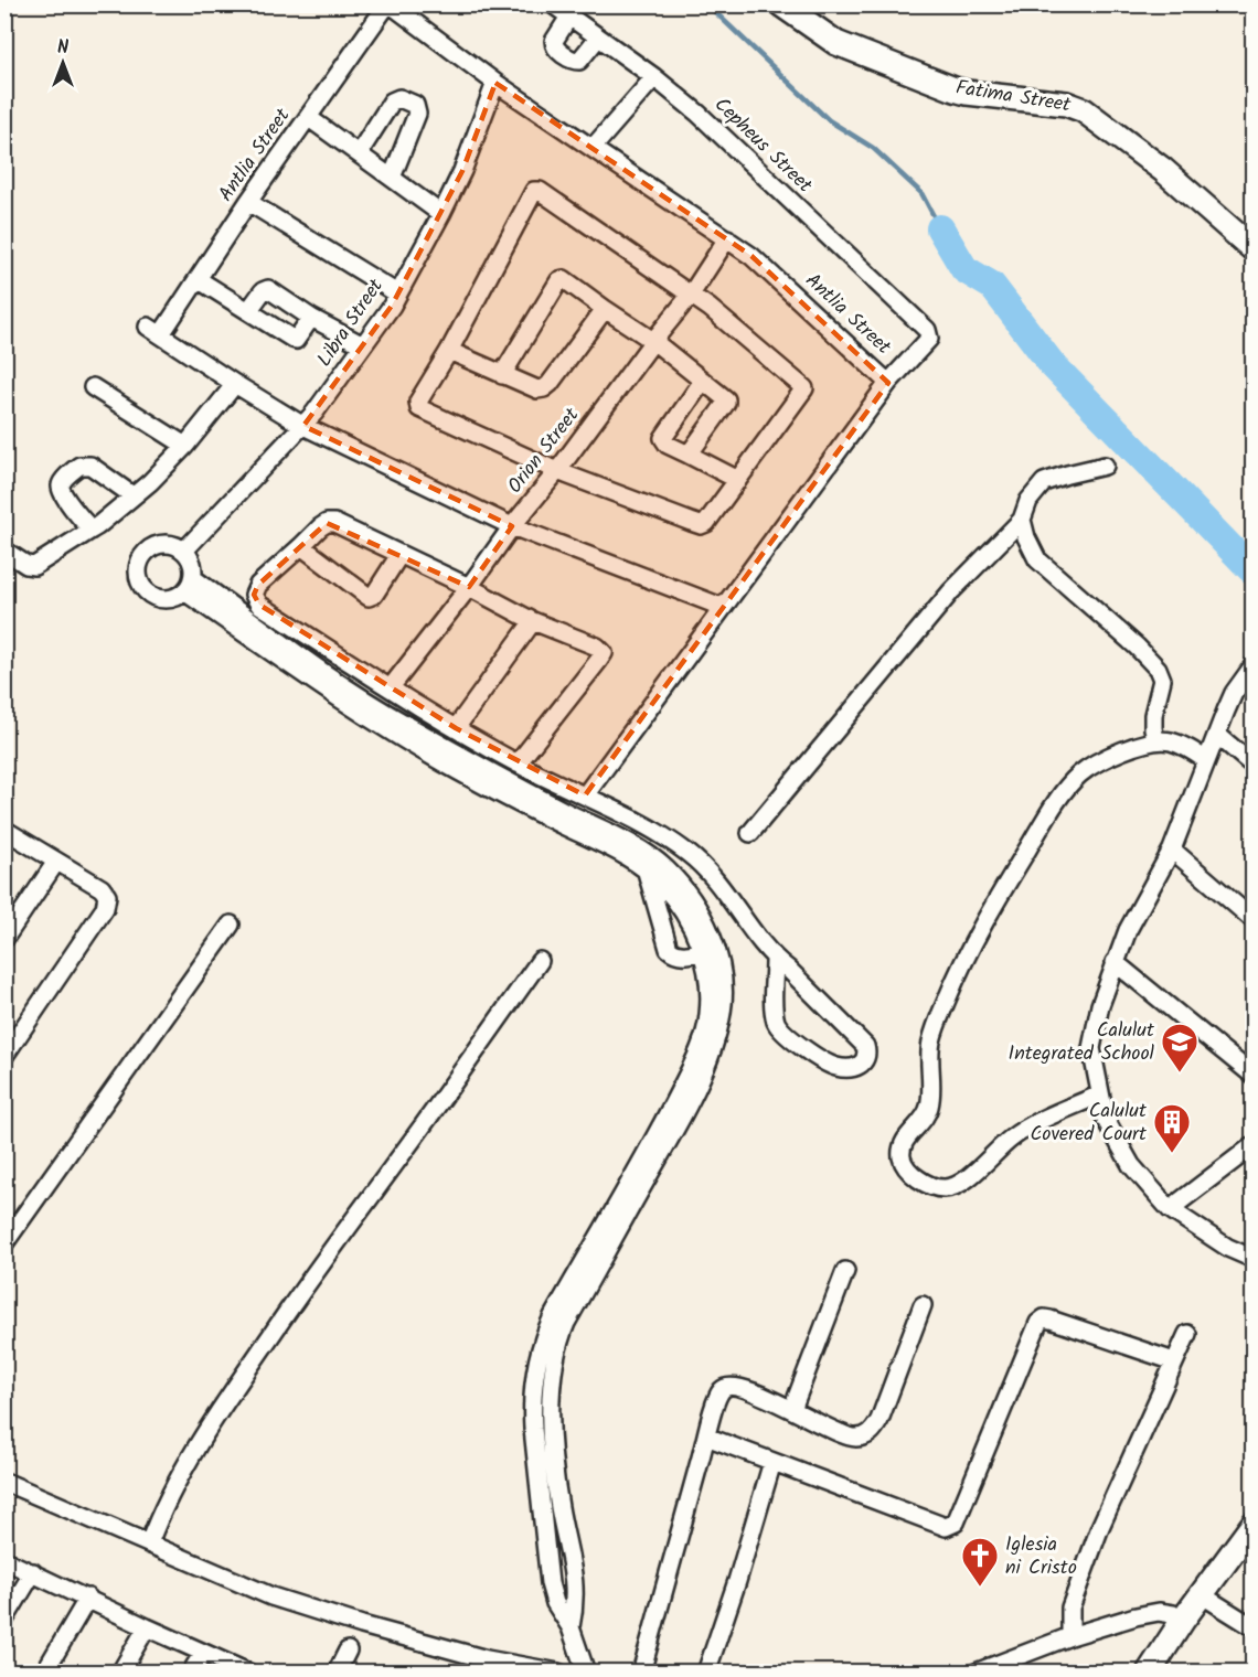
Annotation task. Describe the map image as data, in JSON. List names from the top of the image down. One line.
{"streets":{"street":["Fatima Street","Cepheus Street","Antlia Street","Libra Street","Orion Street"]},"crossings":[["Cepheus Street","Antlia Street"],["Antlia Street","Libra Street"],["Antlia Street","Orion Street"]],"places":{"school or university":["Calulut Integrated School"],"building":["Calulut Covered Court"],"church":["Iglesia ni Cristo"]},"north":"top"}
